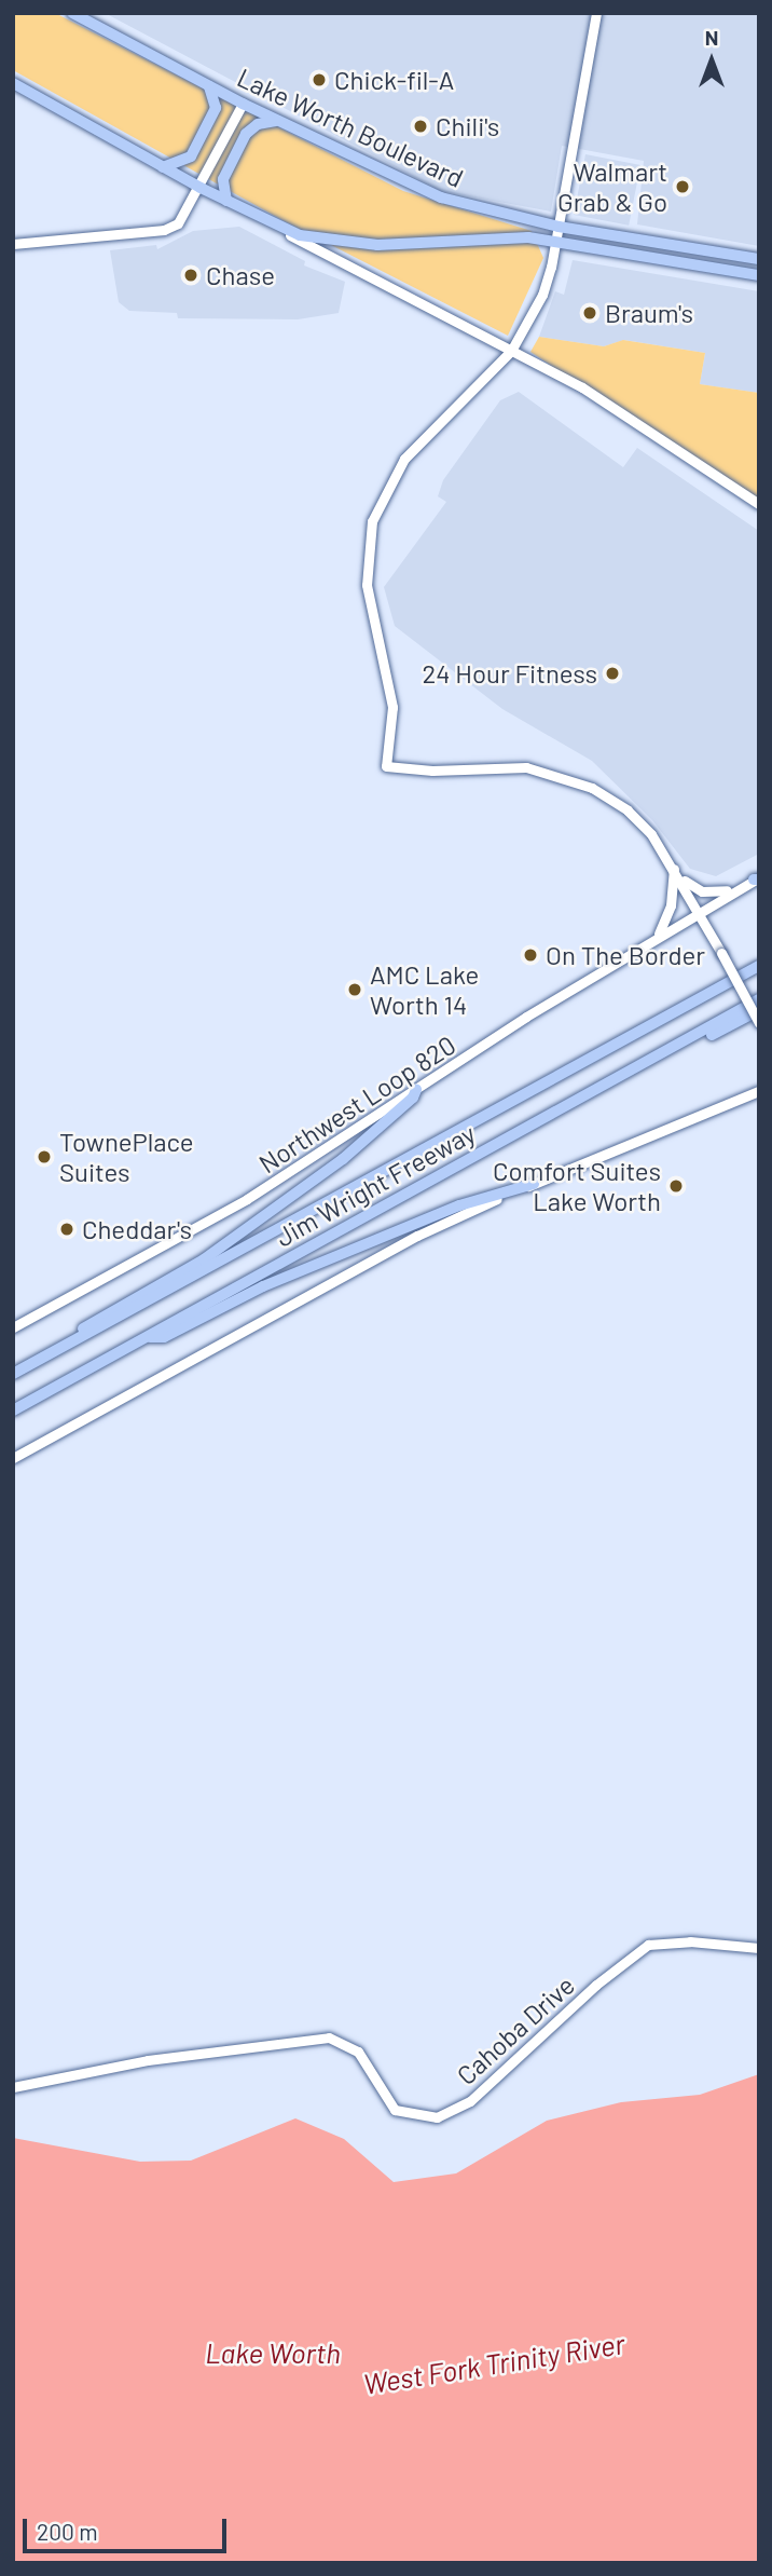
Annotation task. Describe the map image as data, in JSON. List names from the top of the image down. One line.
{"streets":{"highway":["Lake Worth Boulevard","Jim Wright Freeway"],"street":["Northwest Loop 820","Cahoba Drive"]},"water":["Lake Worth","West Fork Trinity River"],"places":["Chick-fil-A","Chili's","Walmart Grab & Go","Chase","Braum's","24 Hour Fitness","On The Border","AMC Lake Worth 14","TownePlace Suites","Comfort Suites Lake Worth","Cheddar's"],"scale_bar":"200 m","north":"top"}
